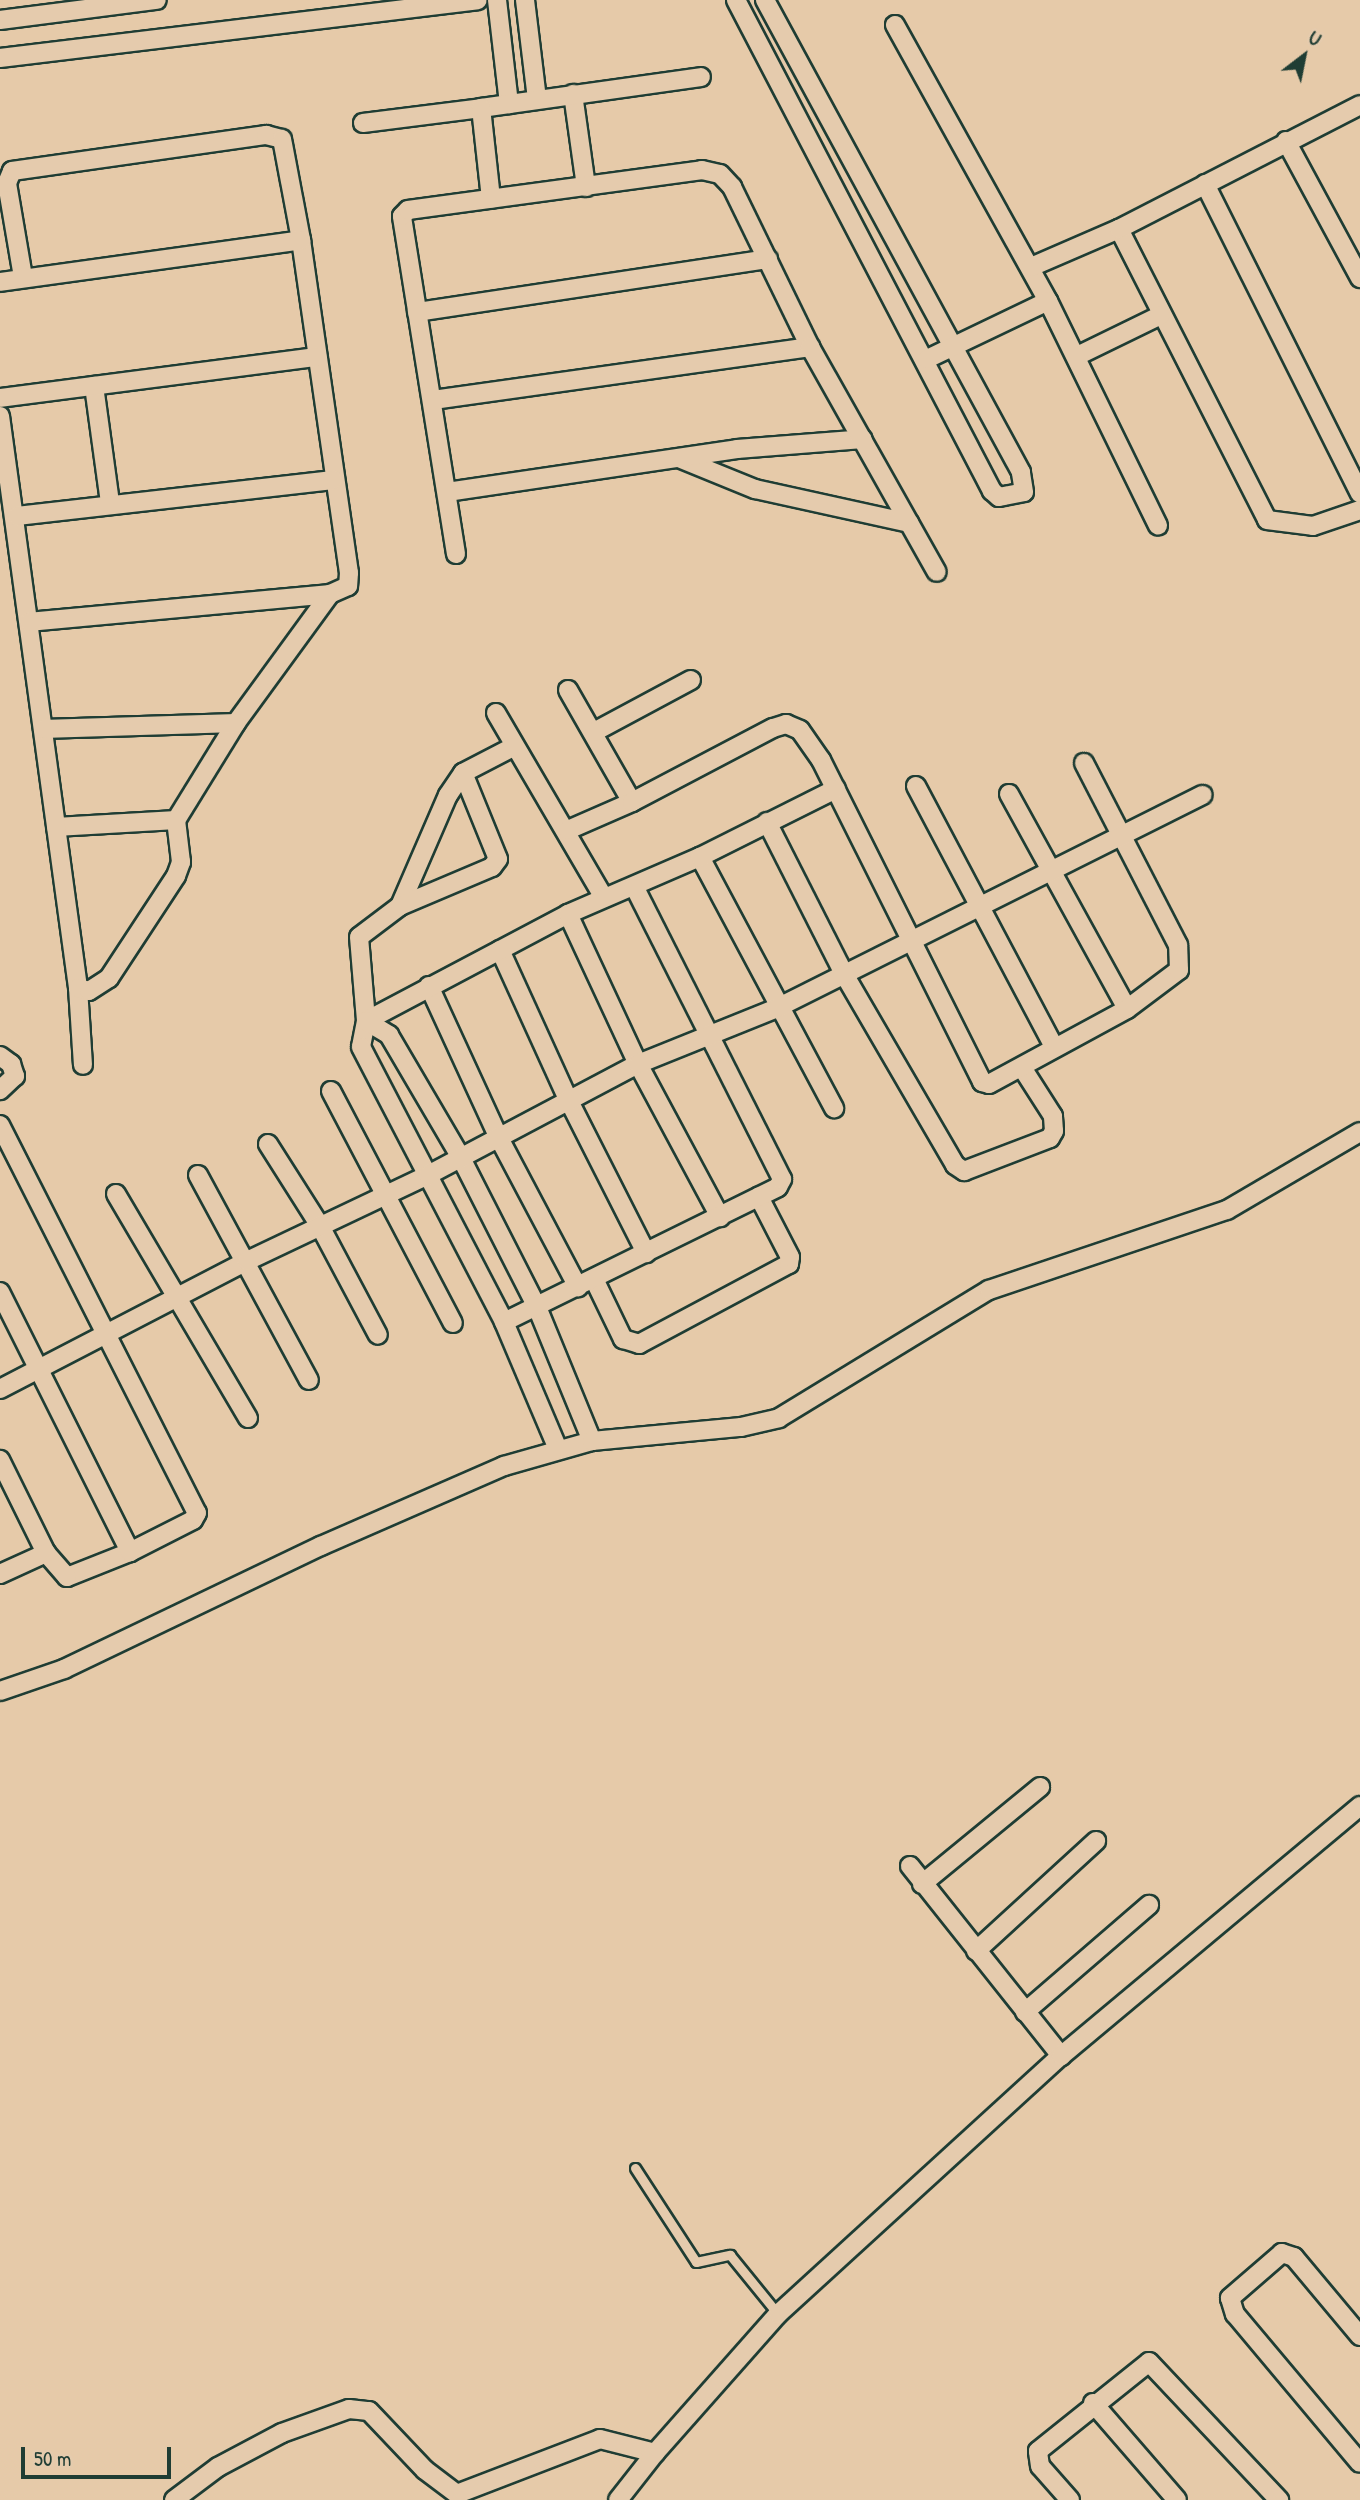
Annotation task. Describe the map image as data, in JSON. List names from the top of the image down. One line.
{"scale_bar":"50 m","north":"top right"}
